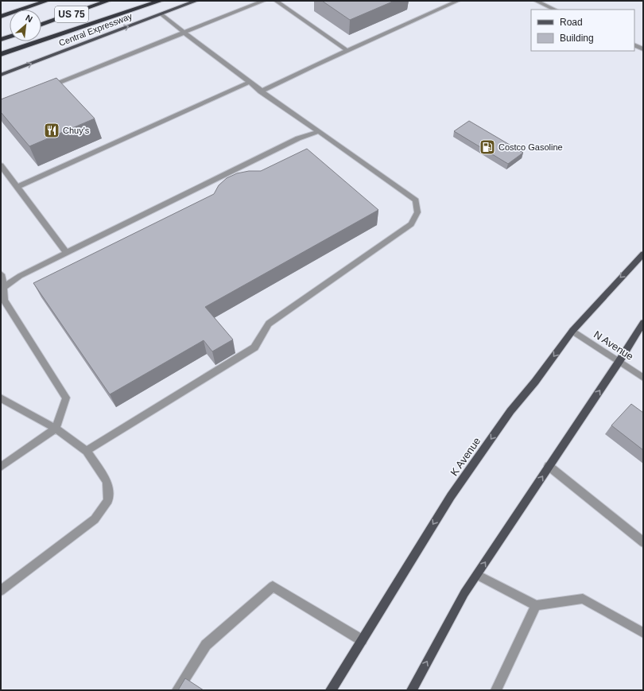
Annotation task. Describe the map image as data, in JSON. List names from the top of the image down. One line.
{"streets":{"highway":["US 75"],"main road":["Central Expressway","K Avenue"],"street":["N Avenue"]},"crossings":[["N Avenue","K Avenue"]],"one_way":["Central Expressway"],"places":{"restaurant":["Chuy's"],"fuel station":["Costco Gasoline"]},"legend":["Road","Building"],"north":"top right"}
